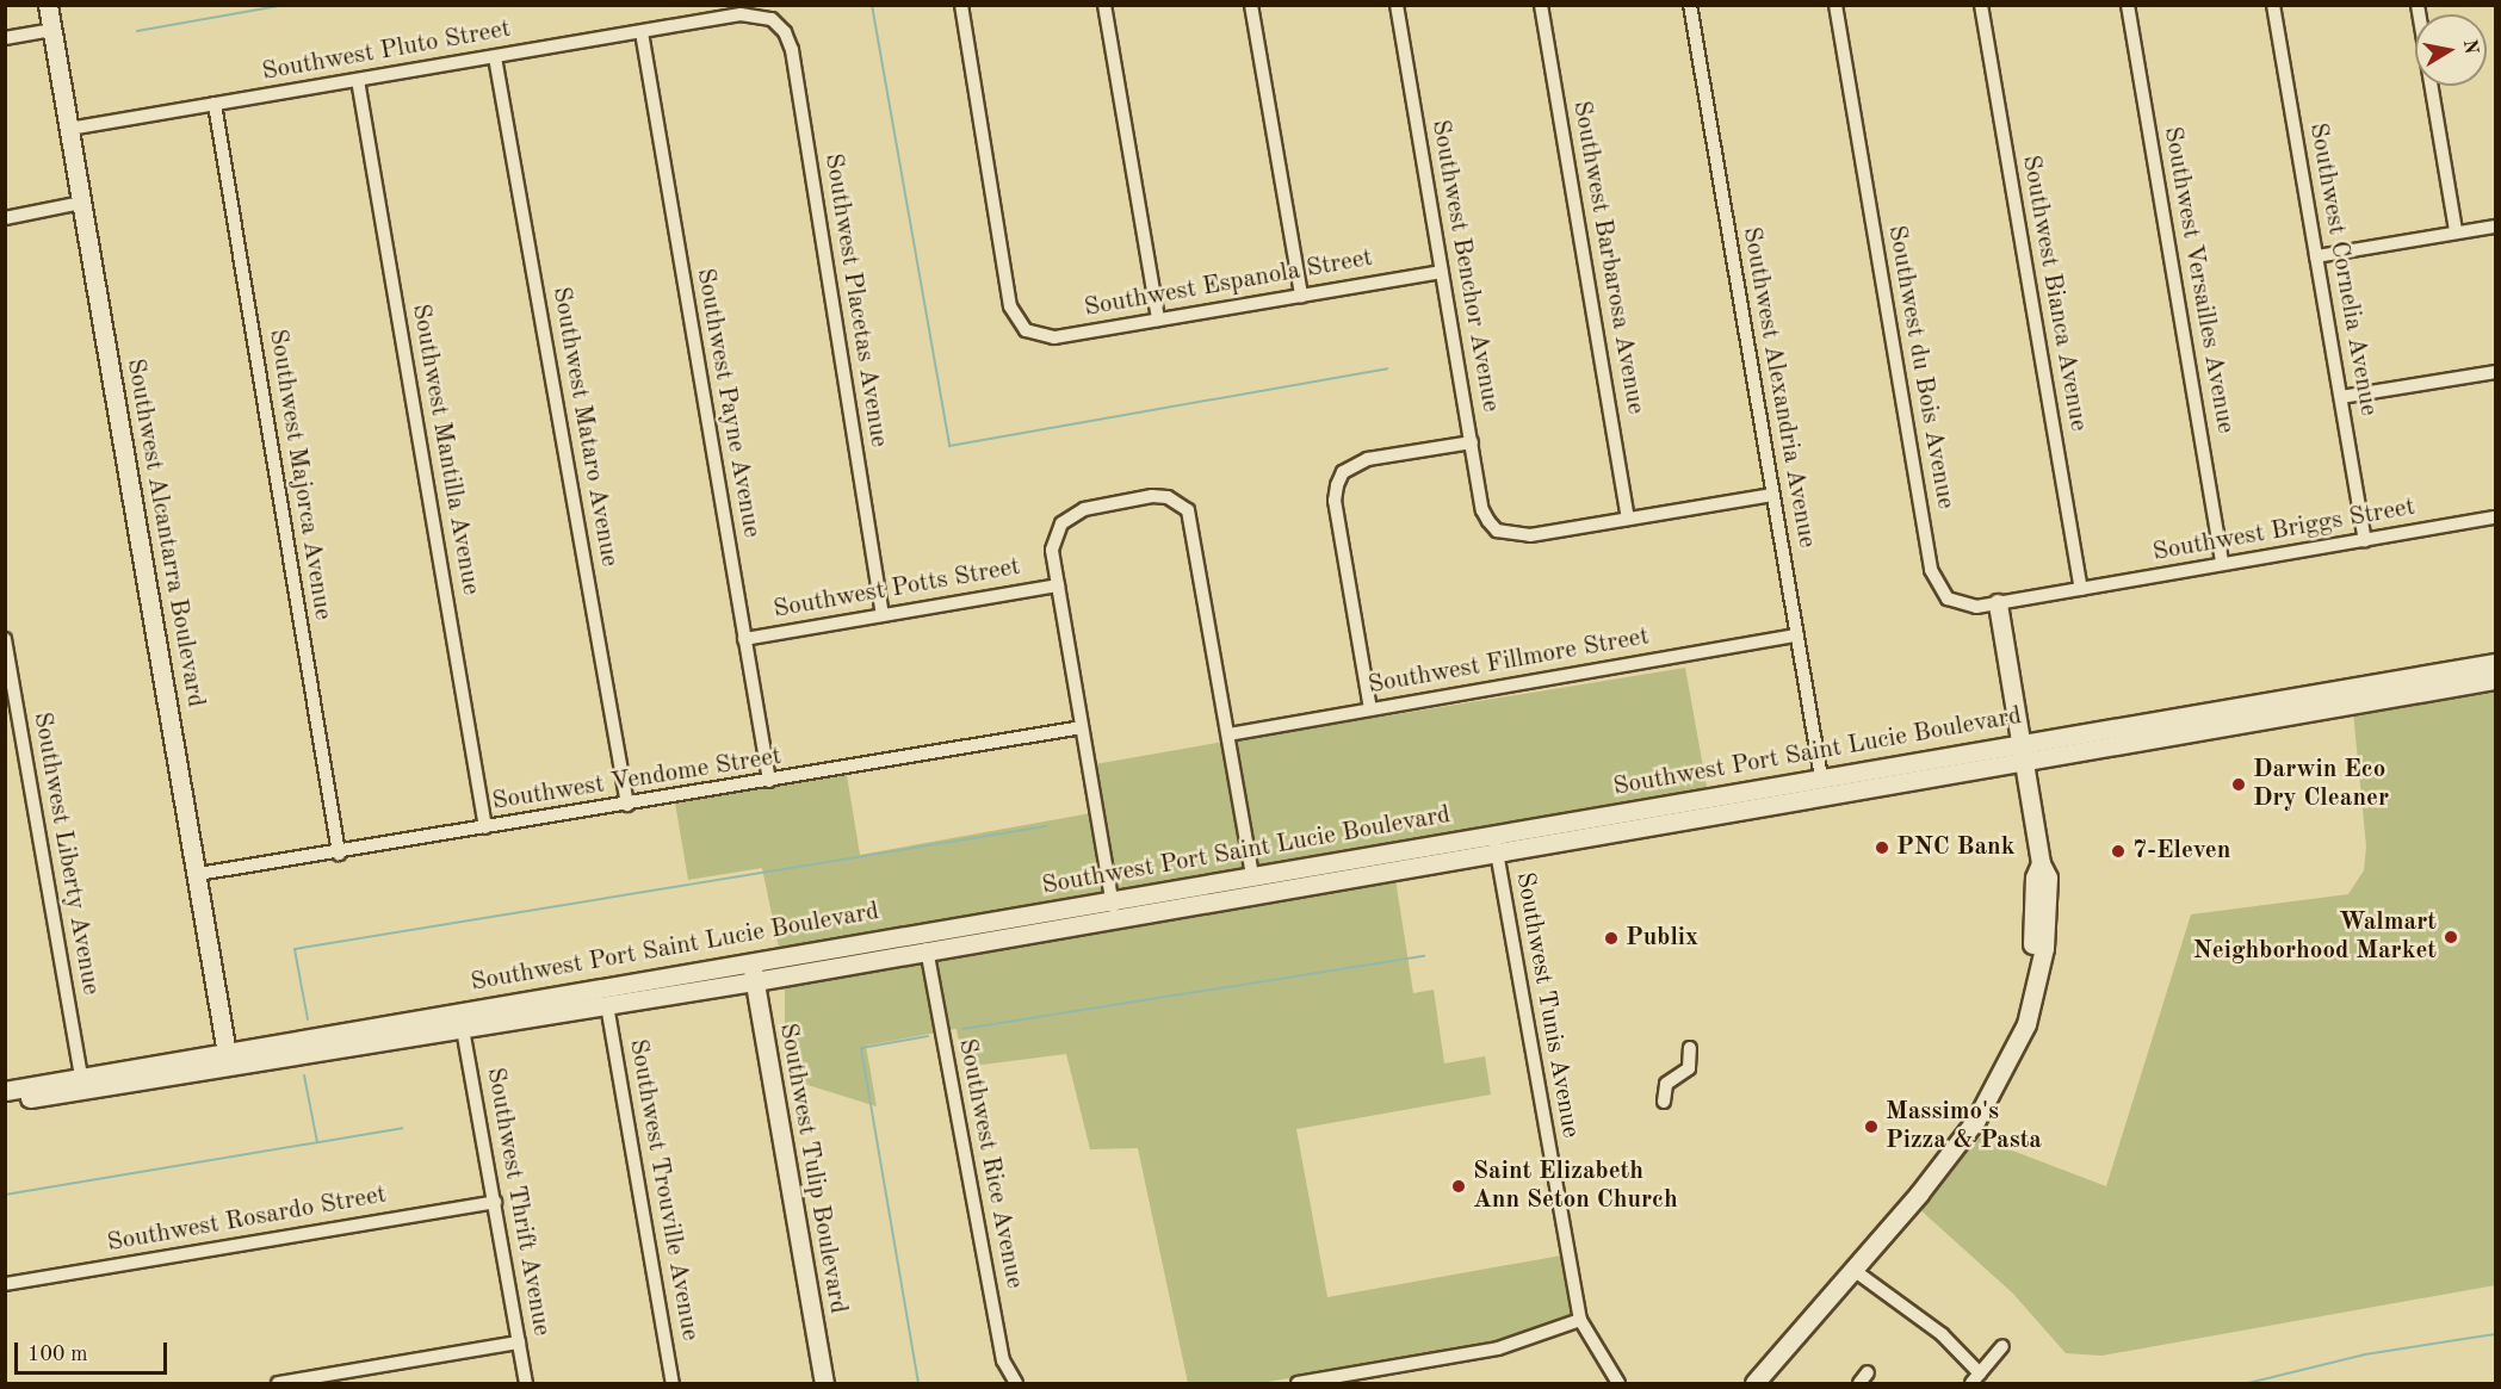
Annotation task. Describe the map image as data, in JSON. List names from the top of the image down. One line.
{"streets":{"main road":["Southwest Alcantarra Boulevard","Southwest Port Saint Lucie Boulevard","Southwest Tulip Boulevard"],"street":["Southwest Pluto Street","Southwest Barbarosa Avenue","Southwest Benchor Avenue","Southwest Cornelia Avenue","Southwest Versailles Avenue","Southwest Espanola Street","Southwest Bianca Avenue","Southwest Placetas Avenue","Southwest du Bois Avenue","Southwest Alexandria Avenue","Southwest Payne Avenue","Southwest Mataro Avenue","Southwest Mantilla Avenue","Southwest Majorca Avenue","Southwest Briggs Street","Southwest Potts Street","Southwest Fillmore Street","Southwest Vendome Street","Southwest Liberty Avenue","Southwest Tunis Avenue","Southwest Rice Avenue","Southwest Trouville Avenue","Southwest Thrift Avenue","Southwest Rosardo Street"]},"crossings":[["Southwest Pluto Street","Southwest Placetas Avenue"],["Southwest Pluto Street","Southwest Payne Avenue"],["Southwest Pluto Street","Southwest Mataro Avenue"],["Southwest Pluto Street","Southwest Mantilla Avenue"],["Southwest Pluto Street","Southwest Majorca Avenue"],["Southwest Pluto Street","Southwest Alcantarra Boulevard"],["Southwest Barbarosa Avenue","Southwest Benchor Avenue"],["Southwest Benchor Avenue","Southwest Espanola Street"],["Southwest Cornelia Avenue","Southwest Briggs Street"],["Southwest Versailles Avenue","Southwest Briggs Street"],["Southwest Bianca Avenue","Southwest du Bois Avenue"],["Southwest Bianca Avenue","Southwest Briggs Street"],["Southwest Placetas Avenue","Southwest Potts Street"],["Southwest du Bois Avenue","Southwest Briggs Street"],["Southwest Alexandria Avenue","Southwest Fillmore Street"],["Southwest Alexandria Avenue","Southwest Port Saint Lucie Boulevard"],["Southwest Payne Avenue","Southwest Potts Street"],["Southwest Payne Avenue","Southwest Vendome Street"],["Southwest Mataro Avenue","Southwest Vendome Street"],["Southwest Mantilla Avenue","Southwest Vendome Street"],["Southwest Majorca Avenue","Southwest Vendome Street"],["Southwest Alcantarra Boulevard","Southwest Port Saint Lucie Boulevard"],["Southwest Alcantarra Boulevard","Southwest Vendome Street"],["Southwest Port Saint Lucie Boulevard","Southwest Liberty Avenue"],["Southwest Port Saint Lucie Boulevard","Southwest Tunis Avenue"],["Southwest Port Saint Lucie Boulevard","Southwest Rice Avenue"],["Southwest Port Saint Lucie Boulevard","Southwest Tulip Boulevard"],["Southwest Port Saint Lucie Boulevard","Southwest Trouville Avenue"],["Southwest Port Saint Lucie Boulevard","Southwest Thrift Avenue"],["Southwest Thrift Avenue","Southwest Rosardo Street"]],"places":["Darwin Eco Dry Cleaner","PNC Bank","7-Eleven","Walmart Neighborhood Market","Publix","Massimo's Pizza & Pasta","Saint Elizabeth Ann Seton Church"],"scale_bar":"100 m","north":"right"}
